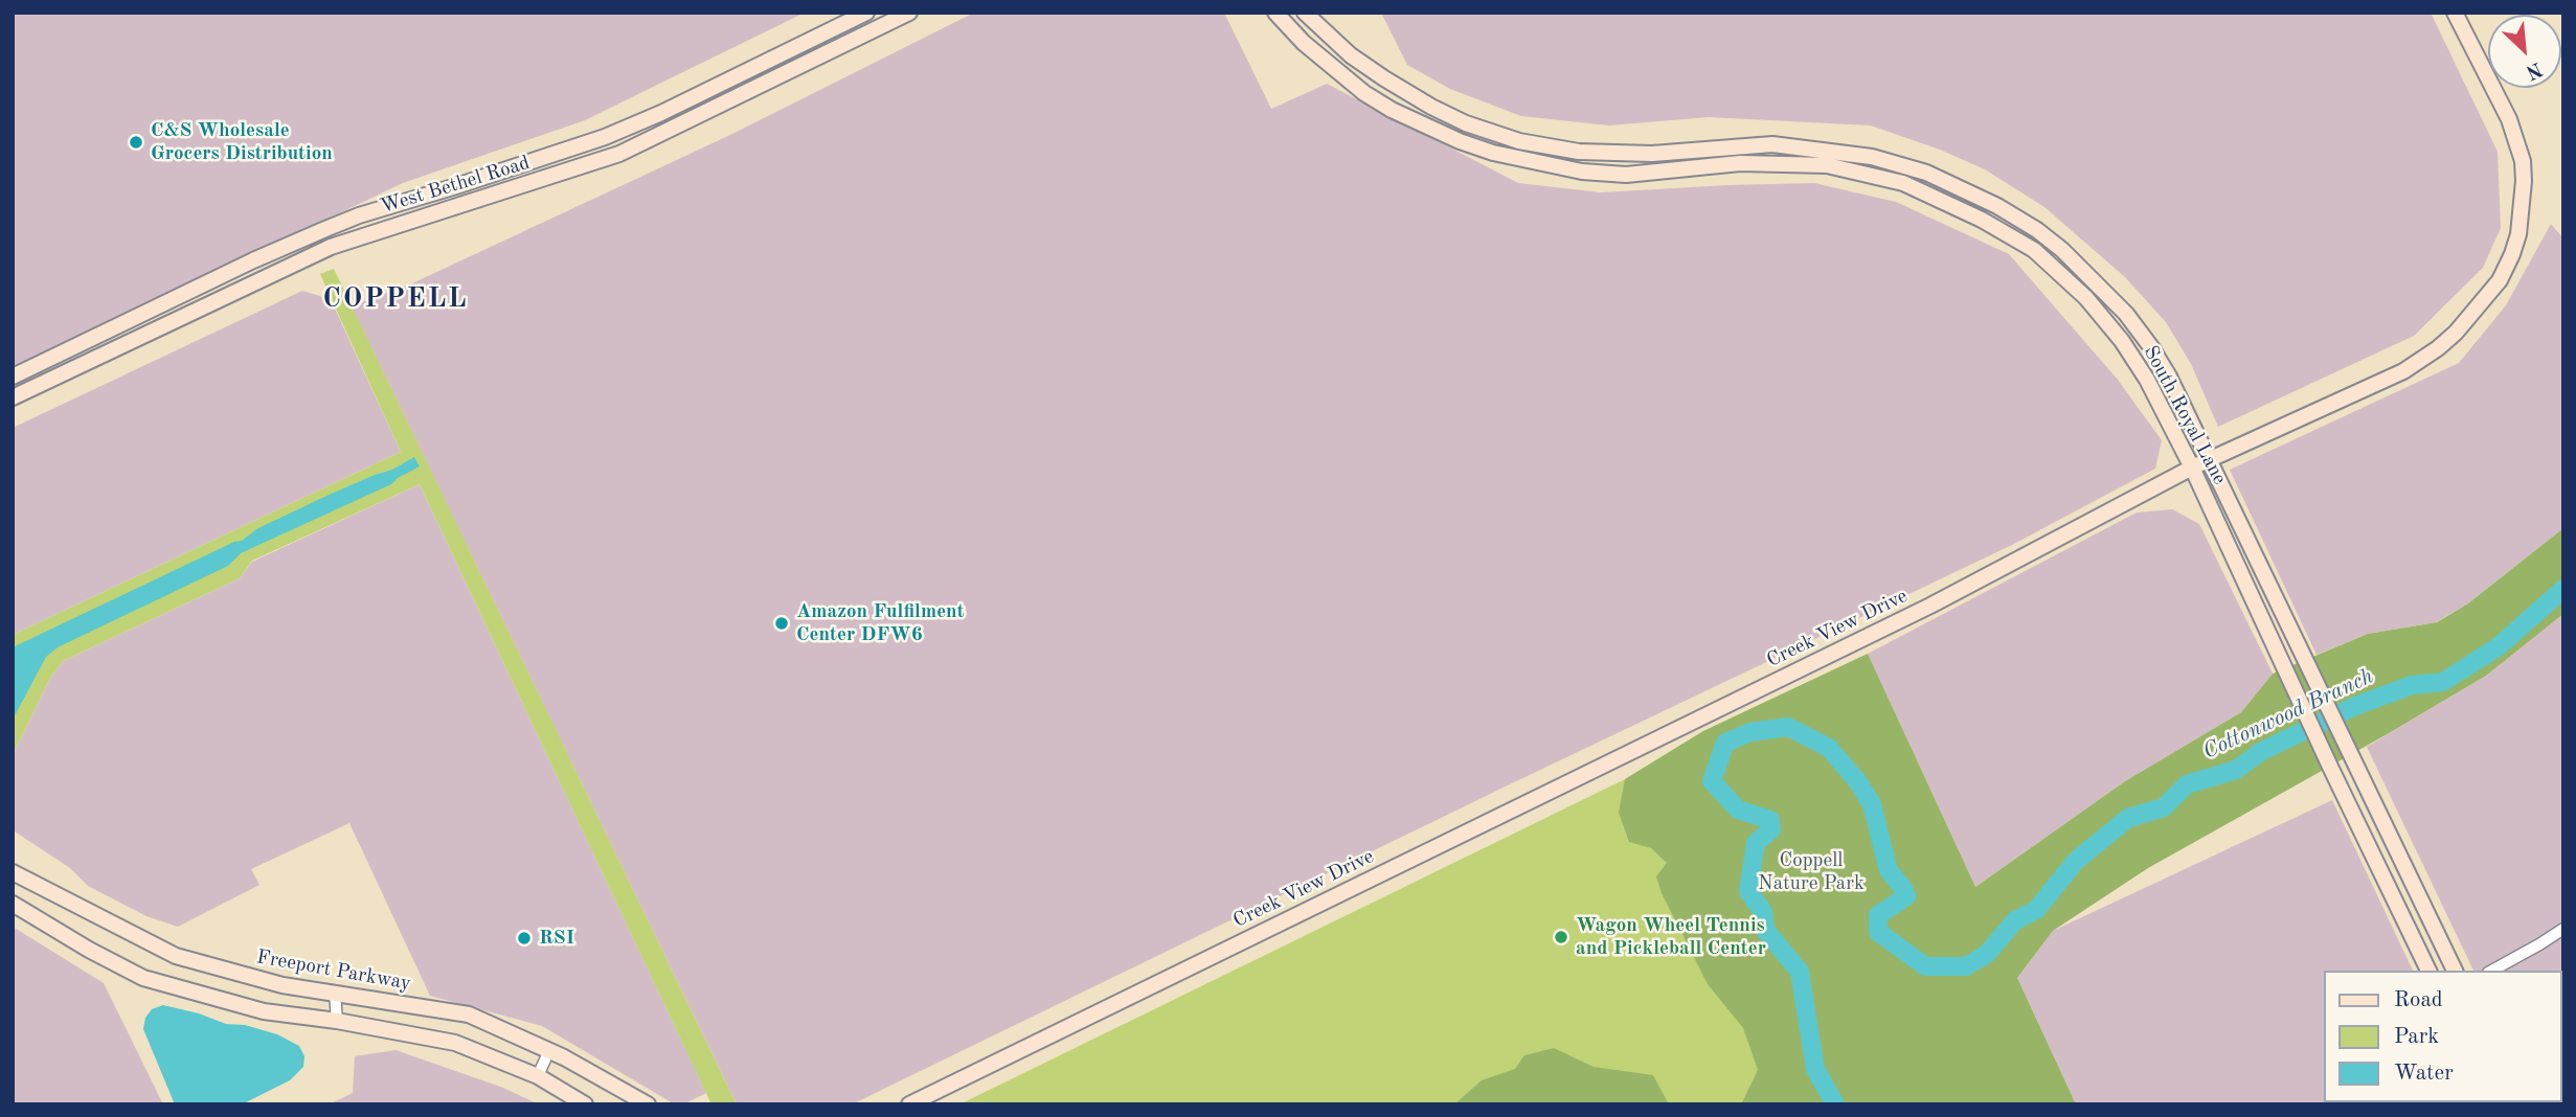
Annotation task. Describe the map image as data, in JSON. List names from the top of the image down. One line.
{"streets":{"main road":["West Bethel Road","South Royal Lane","Creek View Drive","Freeport Parkway"]},"crossings":[["South Royal Lane","Creek View Drive"]],"districts":["COPPELL"],"water":["Cottonwood Branch"],"parks":["Coppell Nature Park"],"places":["C&S Wholesale Grocers Distribution","Amazon Fulfilment Center DFW6","Wagon Wheel Tennis and Pickleball Center","RSI"],"legend":["Road","Park","Water"],"north":"bottom right"}
